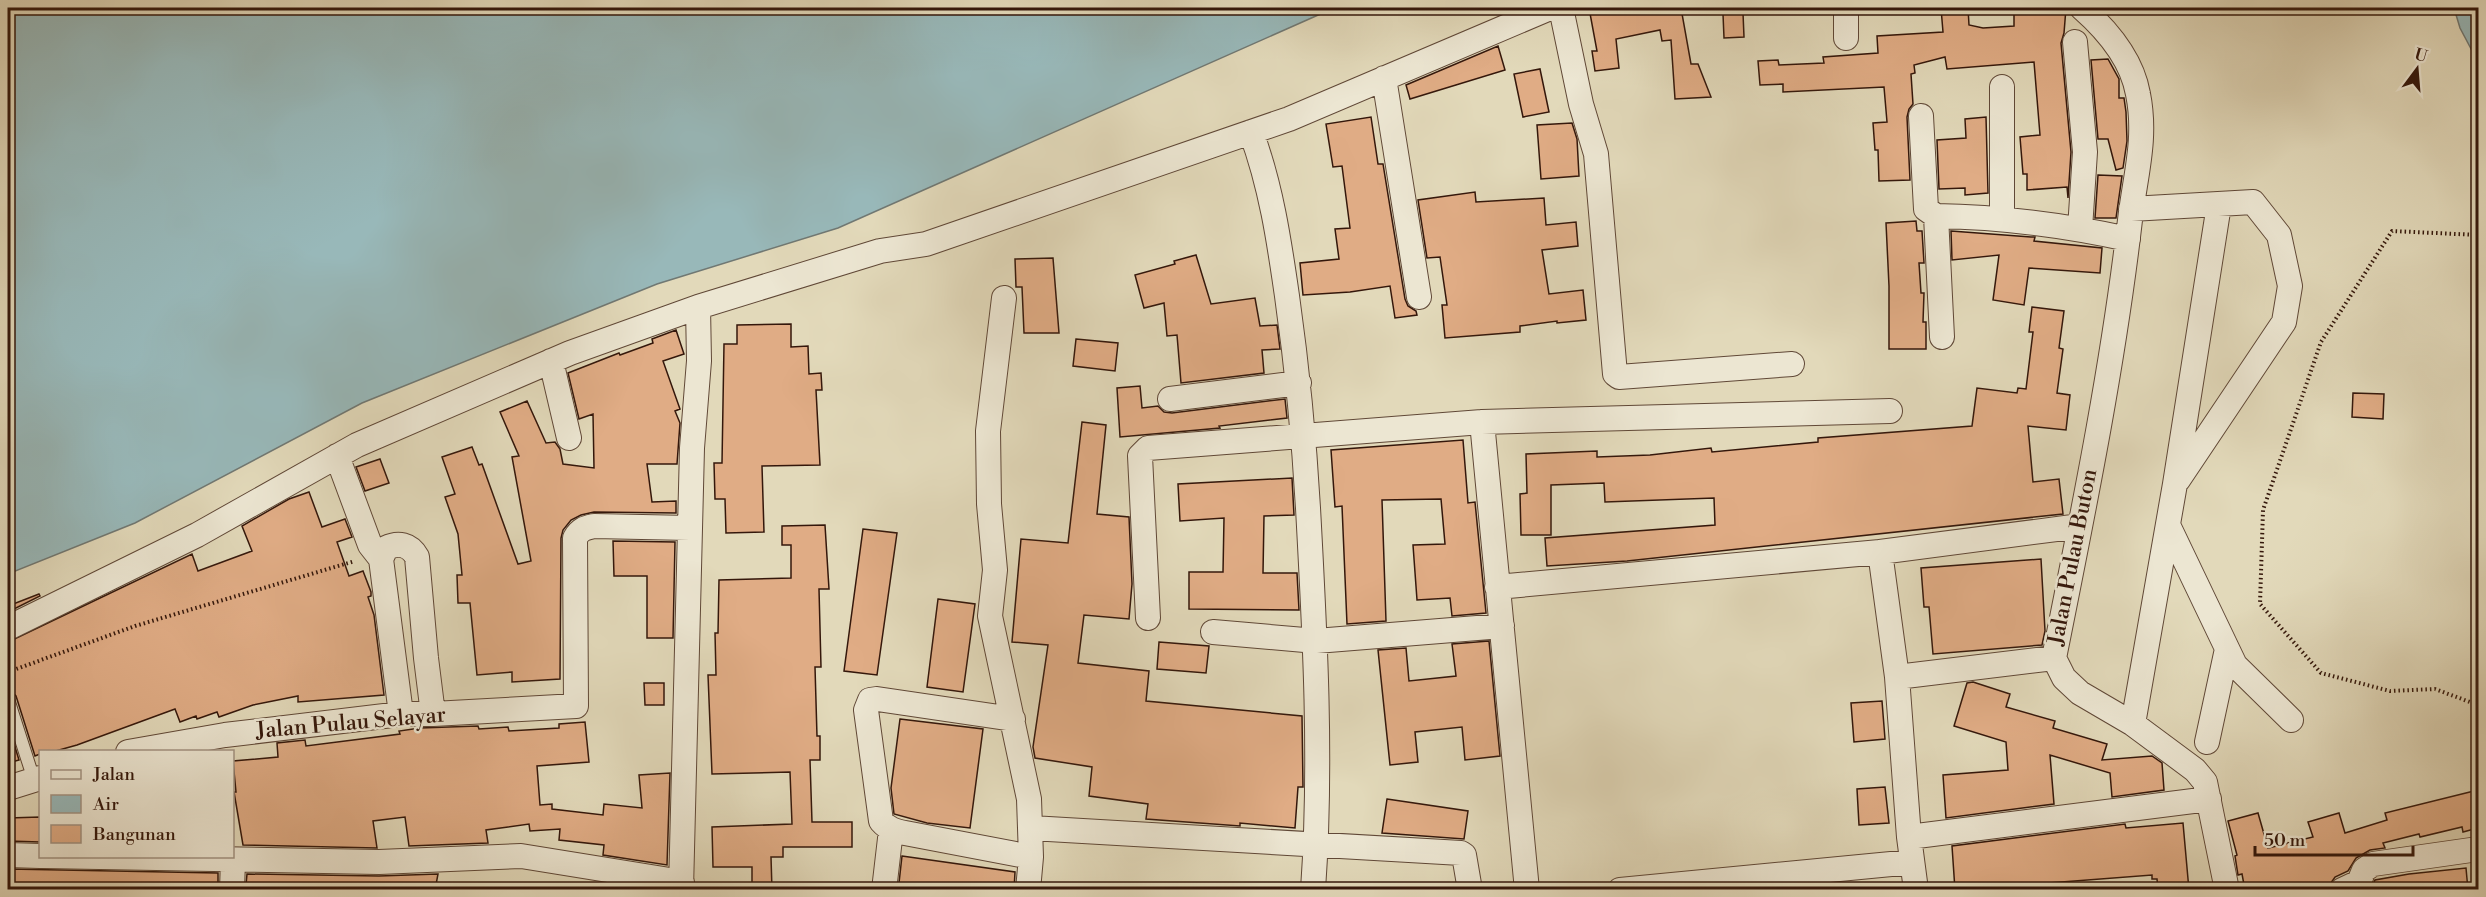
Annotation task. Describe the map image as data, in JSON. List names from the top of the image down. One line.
{"streets":{"street":["Jalan Pulau Buton","Jalan Pulau Selayar"]},"legend":["Jalan","Air","Bangunan"],"scale_bar":"50 m","north":"top"}
